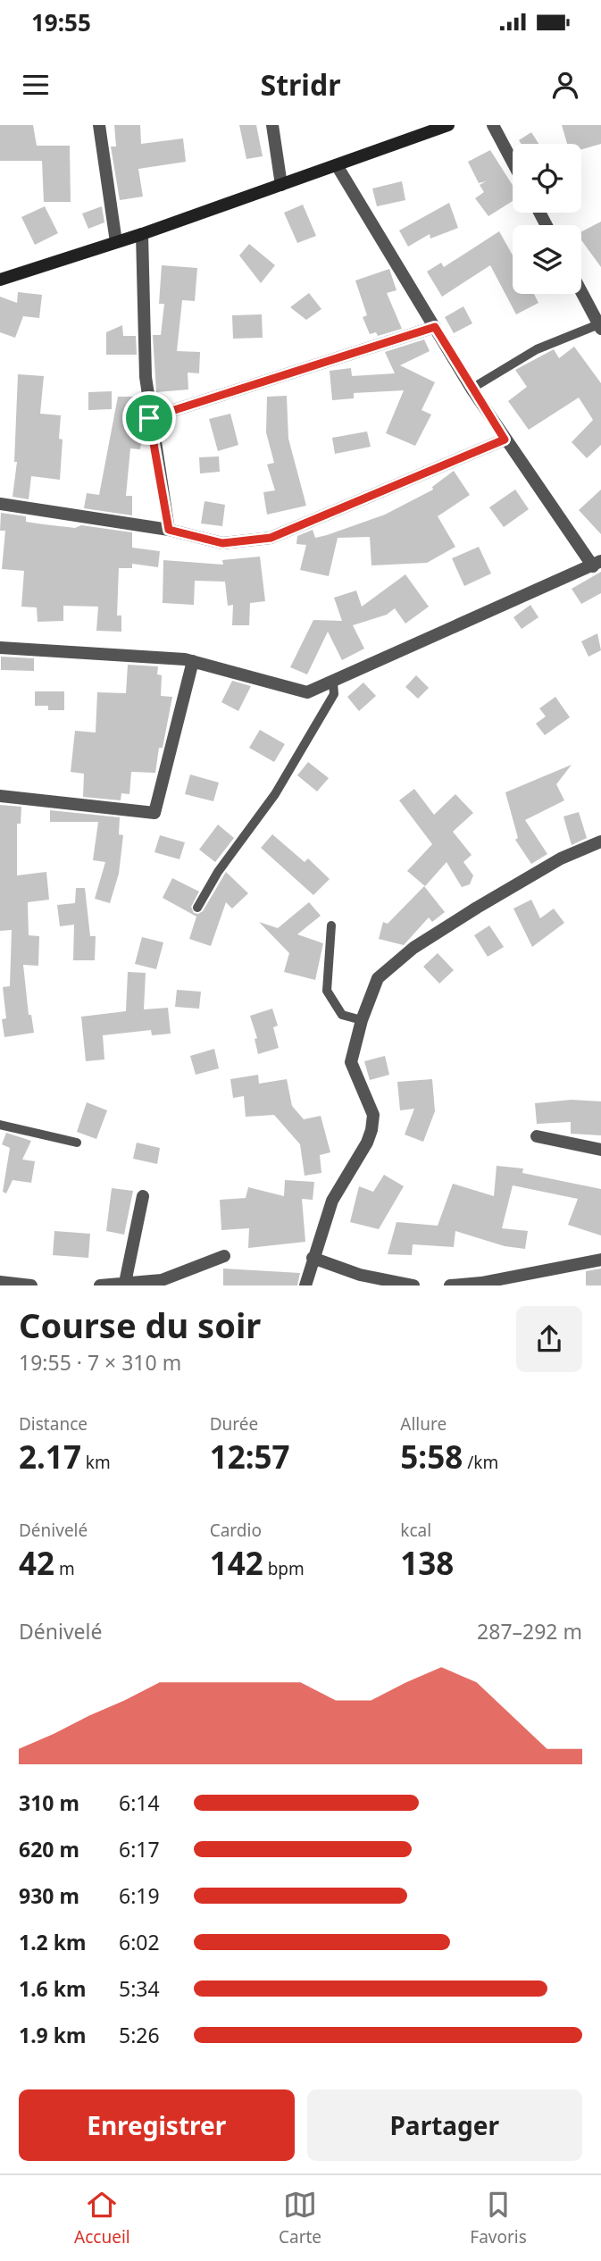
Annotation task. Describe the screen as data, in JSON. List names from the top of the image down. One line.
{"page":{"status":"19:55","header":"Stridr","heading":["Course du soir","19:55 · 7 × 310 m"],"stats":[["Distance","2.17 km"],["Durée","12:57"],["Allure","5:58 /km"],["Dénivelé","42 m"],["Cardio","142 bpm"],["kcal","138"]],"chart":["Dénivelé","287–292 m"],"list":[{"name":"310 m","note":"6:14"},{"name":"620 m","note":"6:17"},{"name":"930 m","note":"6:19"},{"name":"1.2 km","note":"6:02"},{"name":"1.6 km","note":"5:34"},{"name":"1.9 km","note":"5:26"}],"buttons":["Enregistrer","Partager"],"tabs":["Accueil","Carte","Favoris"]}}
